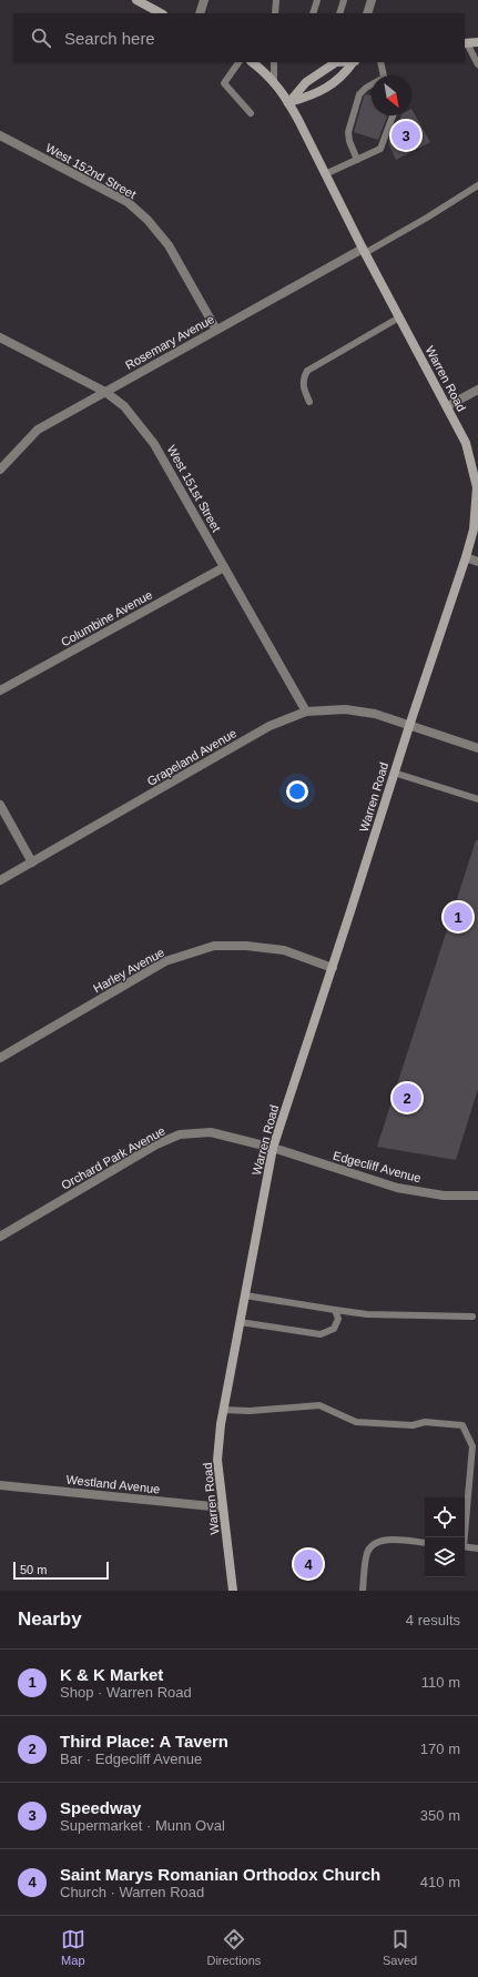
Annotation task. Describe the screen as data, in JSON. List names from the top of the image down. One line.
{"streets":{"main road":["Warren Road"],"street":["West 152nd Street","Rosemary Avenue","West 151st Street","Columbine Avenue","Grapeland Avenue","Harley Avenue","Orchard Park Avenue","Edgecliff Avenue","Westland Avenue"]},"crossings":[["West 152nd Street","Rosemary Avenue"],["Rosemary Avenue","Warren Road"],["Rosemary Avenue","West 151st Street"],["Warren Road","Grapeland Avenue"],["Warren Road","Harley Avenue"],["Warren Road","Orchard Park Avenue"],["Warren Road","Edgecliff Avenue"],["Warren Road","Westland Avenue"],["West 151st Street","Columbine Avenue"],["West 151st Street","Grapeland Avenue"],["Orchard Park Avenue","Edgecliff Avenue"]],"scale_bar":"50 m","north":"bottom right","page":{"search":"Search here","pins":["3","1","2","4"],"scale":"50 m","heading":["Nearby","4 results"],"list":[{"mark":"1","name":"K & K Market","note":"Shop · Warren Road","value":"110 m"},{"mark":"2","name":"Third Place: A Tavern","note":"Bar · Edgecliff Avenue","value":"170 m"},{"mark":"3","name":"Speedway","note":"Supermarket · Munn Oval","value":"350 m"},{"mark":"4","name":"Saint Marys Romanian Orthodox Church","note":"Church · Warren Road","value":"410 m"}],"nav":["Map","Directions","Saved"]}}
